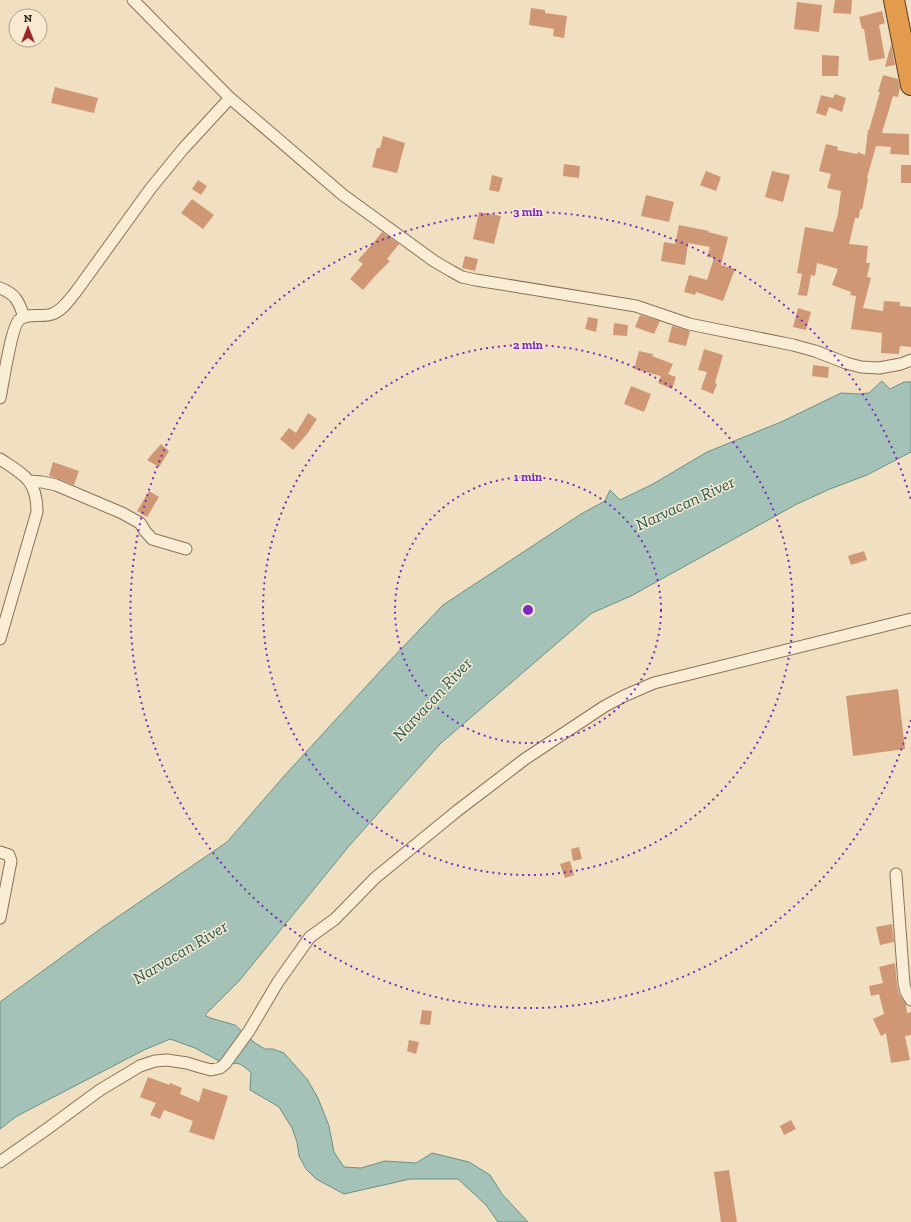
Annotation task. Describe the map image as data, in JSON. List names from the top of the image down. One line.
{"water":["Narvacan River"],"north":"top","rings":["3 min","2 min","1 min"]}
